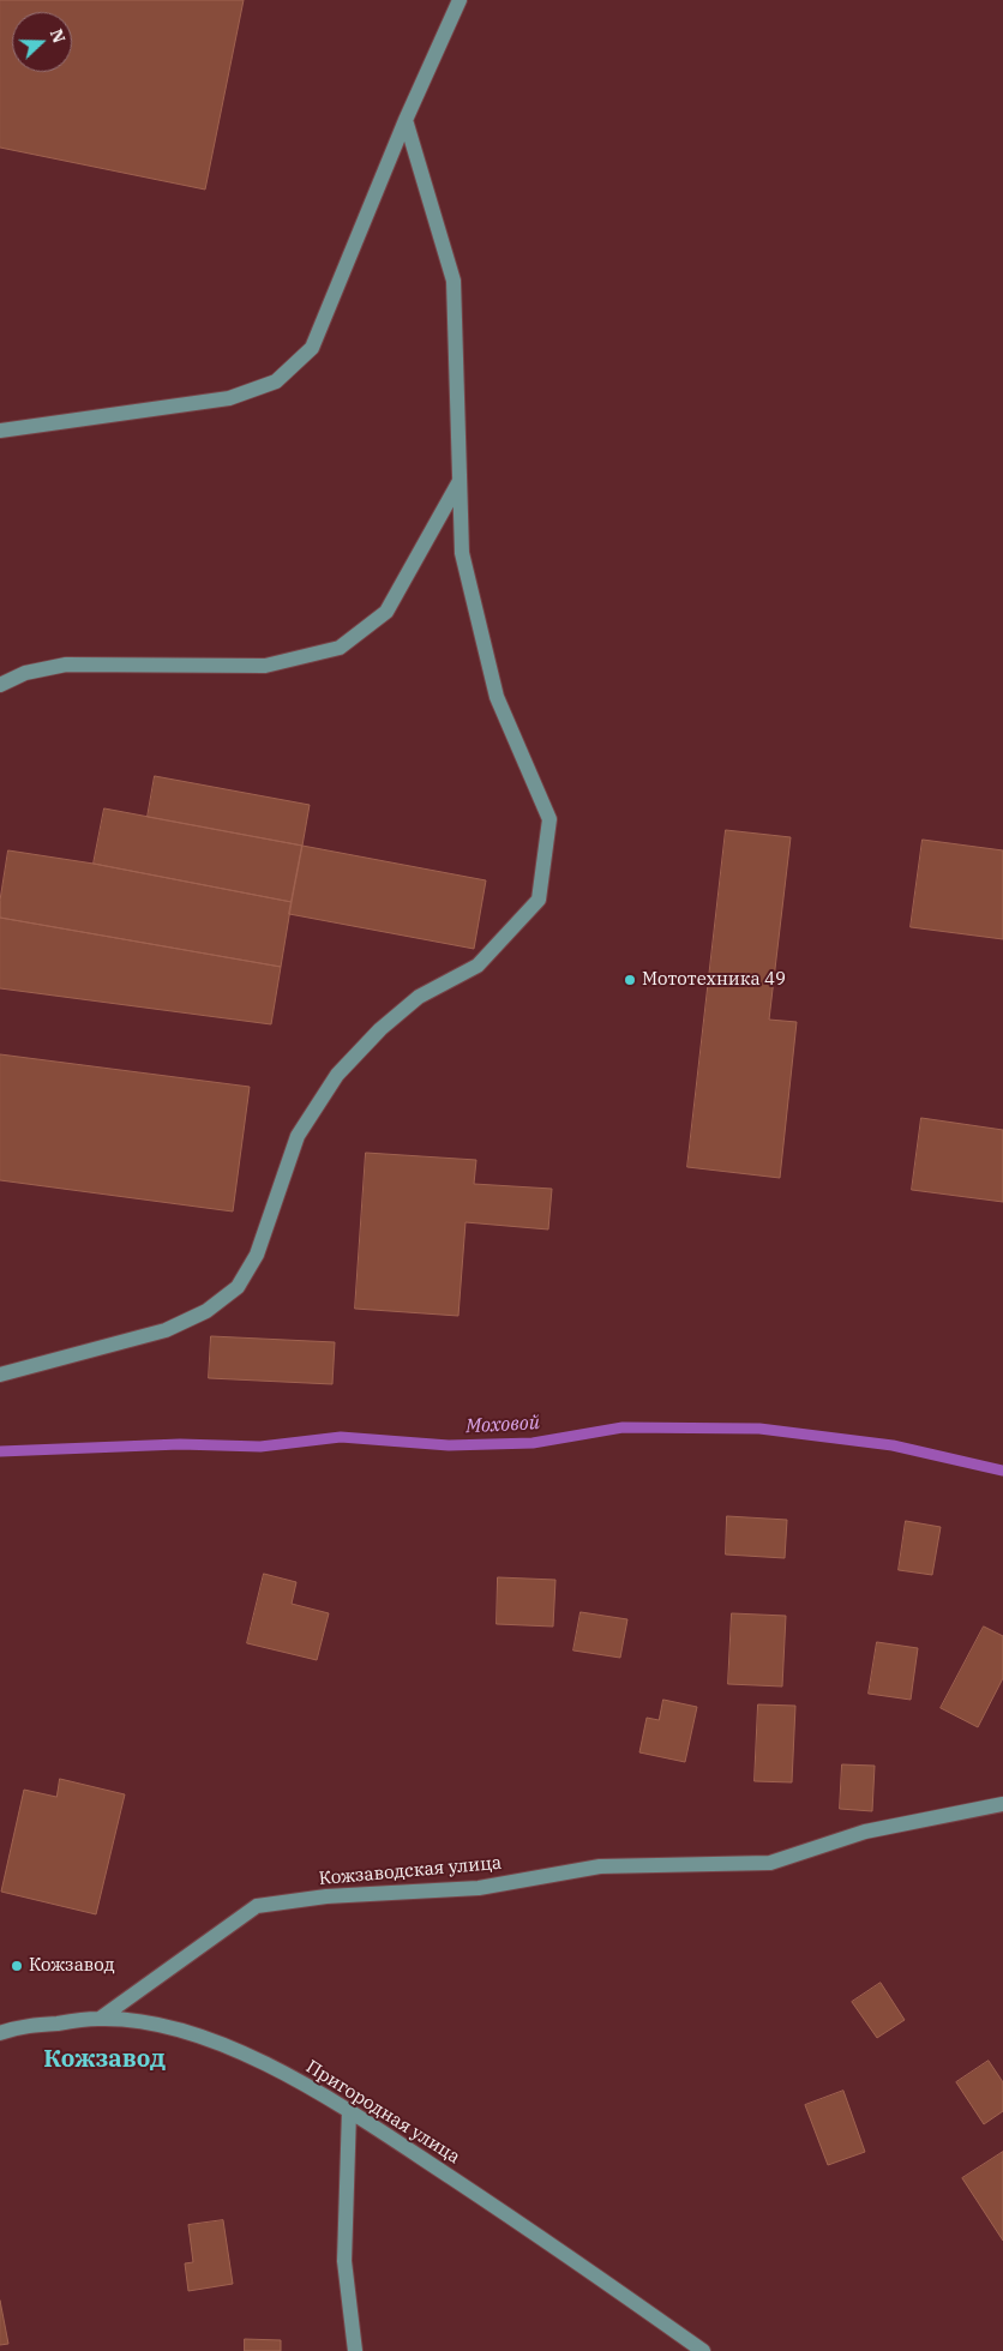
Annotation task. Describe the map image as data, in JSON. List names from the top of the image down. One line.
{"streets":{"street":["Кожзаводская улица","Пригородная улица"]},"crossings":[["Кожзаводская улица","Пригородная улица"]],"districts":["Кожзавод"],"water":["Моховой"],"places":["Мототехника 49","Кожзавод"],"north":"right"}
